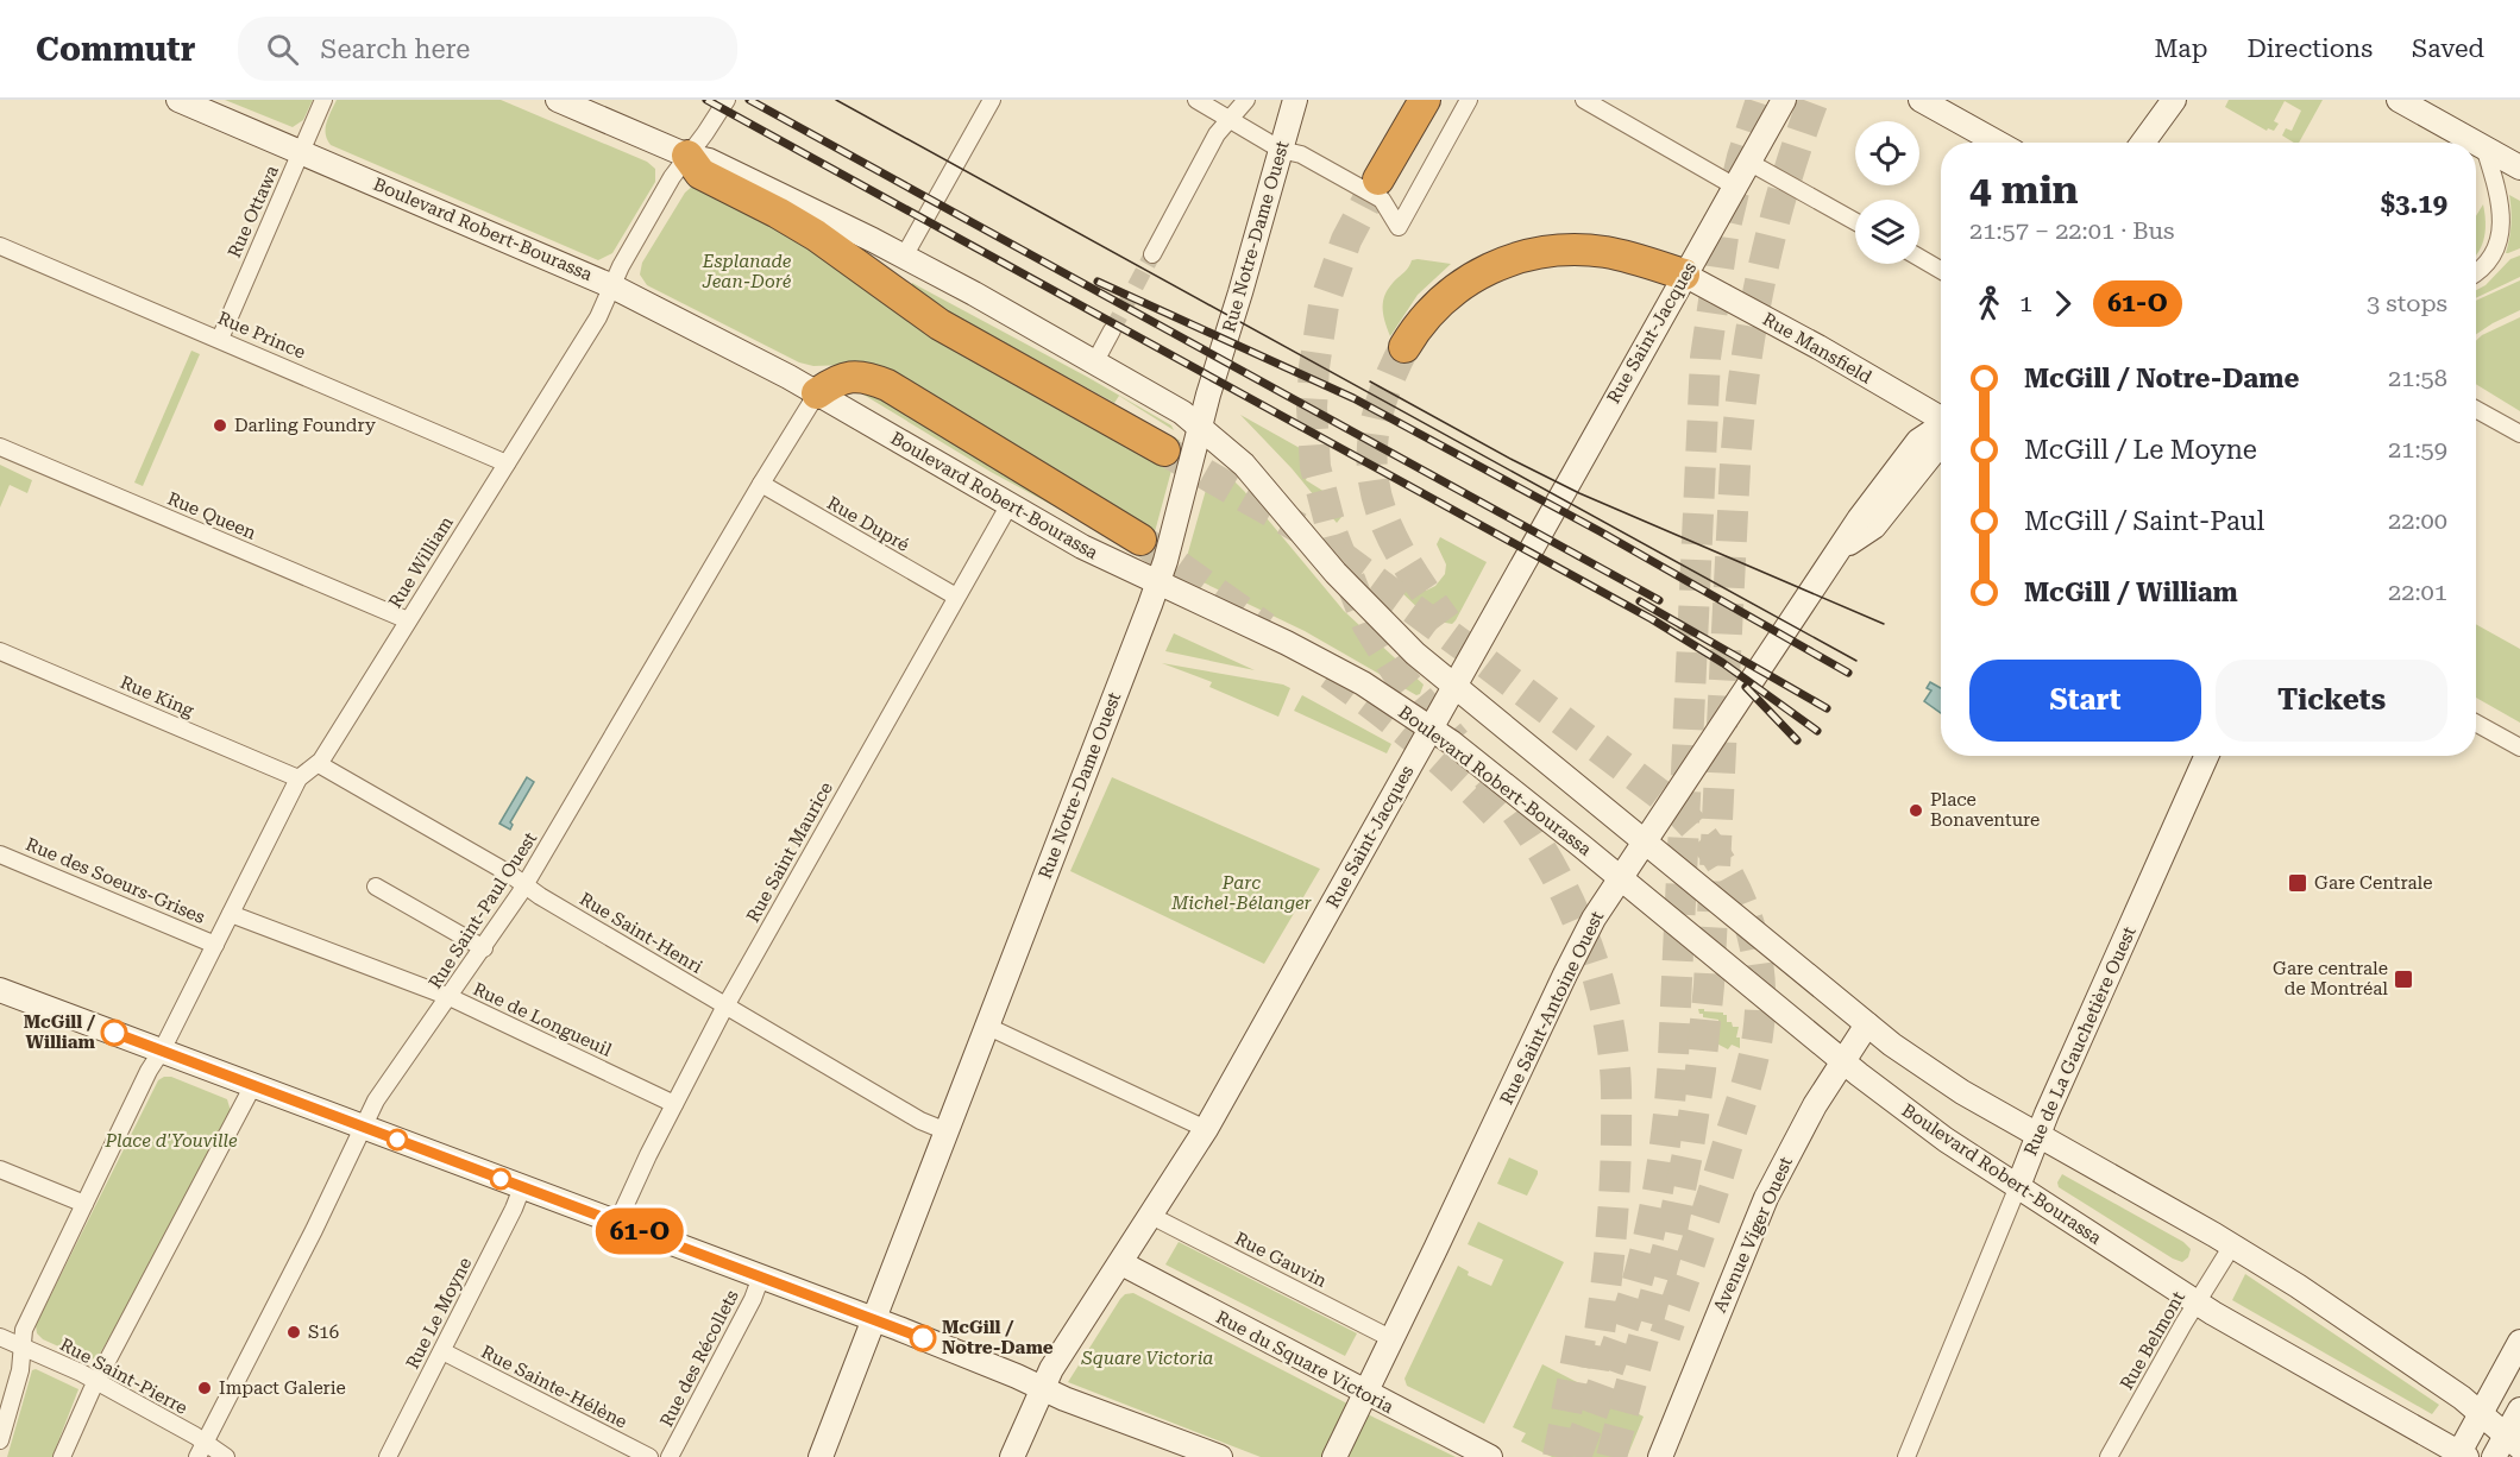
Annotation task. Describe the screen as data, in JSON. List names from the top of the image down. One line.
{"streets":{"main road":["Boulevard Robert-Bourassa","Rue Notre-Dame Ouest","Rue Saint-Jacques","Rue Mansfield","Rue Saint-Antoine Ouest","Rue de La Gauchetière Ouest","Avenue Viger Ouest","Rue du Square Victoria"],"street":["Rue Ottawa","Rue Prince","Rue Queen","Rue Dupré","Rue William","Rue King","Rue Saint Maurice","Rue des Soeurs-Grises","Rue Saint-Paul Ouest","Rue Saint-Henri","Rue de Longueuil","Rue Gauvin","Rue Le Moyne","Rue Belmont","Rue des Récollets","Rue Saint-Pierre","Rue Sainte-Hélène"]},"crossings":[["Rue Ottawa","Boulevard Robert-Bourassa"],["Rue Ottawa","Rue Prince"],["Boulevard Robert-Bourassa","Rue Notre-Dame Ouest"],["Boulevard Robert-Bourassa","Rue Saint-Jacques"],["Boulevard Robert-Bourassa","Rue William"],["Boulevard Robert-Bourassa","Rue Saint Maurice"],["Boulevard Robert-Bourassa","Rue Saint-Paul Ouest"],["Boulevard Robert-Bourassa","Rue Saint-Antoine Ouest"],["Boulevard Robert-Bourassa","Rue de La Gauchetière Ouest"],["Boulevard Robert-Bourassa","Avenue Viger Ouest"],["Boulevard Robert-Bourassa","Rue Belmont"],["Rue Notre-Dame Ouest","Rue Saint-Henri"],["Rue Saint-Jacques","Rue Mansfield"],["Rue Saint-Jacques","Rue Gauvin"],["Rue Saint-Jacques","Rue du Square Victoria"],["Rue Prince","Rue William"],["Rue Queen","Rue William"],["Rue Dupré","Rue Saint Maurice"],["Rue Dupré","Rue Saint-Paul Ouest"],["Rue William","Rue King"],["Rue William","Rue des Soeurs-Grises"],["Rue William","Rue Saint-Henri"],["Rue William","Rue de Longueuil"],["Rue Saint Maurice","Rue Saint-Henri"],["Rue Saint Maurice","Rue de Longueuil"],["Rue Saint-Paul Ouest","Rue Saint-Henri"],["Rue Saint-Paul Ouest","Rue de Longueuil"],["Rue Saint-Paul Ouest","Rue Saint-Pierre"],["Rue Saint-Antoine Ouest","Rue Gauvin"],["Rue Saint-Antoine Ouest","Rue du Square Victoria"],["Rue Le Moyne","Rue Sainte-Hélène"]],"parks":["Esplanade Jean-Doré","Parc Michel-Bélanger","Place d'Youville","Square Victoria"],"places":{"other":["Darling Foundry","Place Bonaventure","McGill / William","S16","McGill / Notre-Dame","Impact Galerie"],"transit":["Gare Centrale","Gare centrale de Montréal"]},"lines":["bus line 61-O"],"page":{"header":"Commutr","search":"Search here","nav":["Map","Directions","Saved"],"on_map":"61-O","heading":["4 min","21:57 – 22:01 · Bus","$3.19"],"legs":["1","61-O","3 stops"],"list":[{"name":"McGill / Notre-Dame","value":"21:58"},{"name":"McGill / Le Moyne","value":"21:59"},{"name":"McGill / Saint-Paul","value":"22:00"},{"name":"McGill / William","value":"22:01"}],"buttons":["Start","Tickets"]}}
